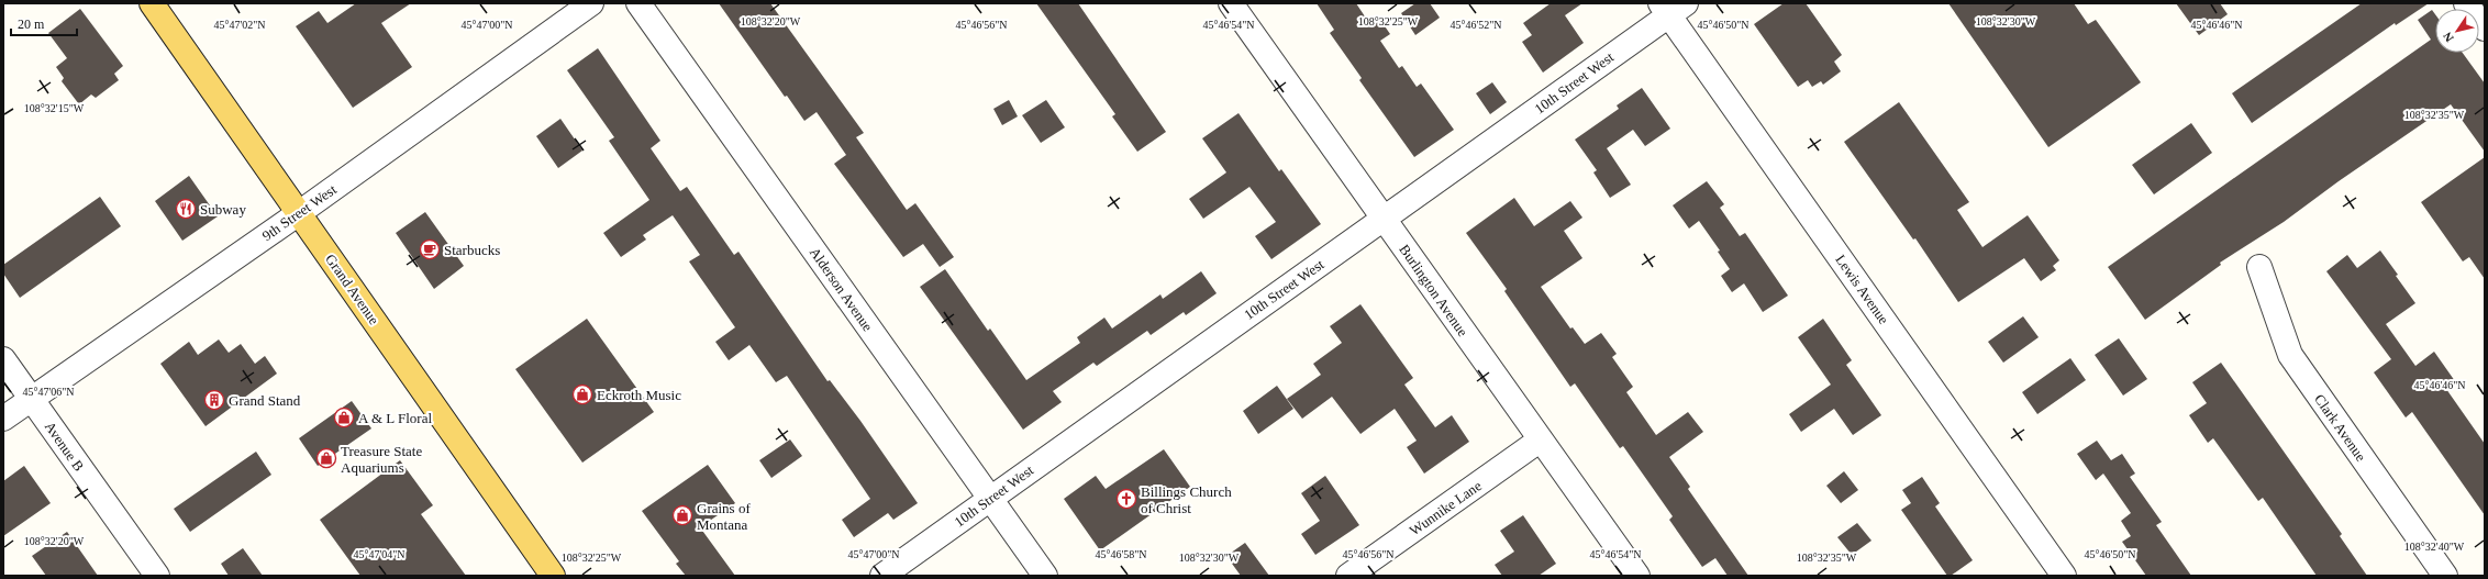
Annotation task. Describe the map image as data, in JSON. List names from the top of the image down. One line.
{"streets":{"main road":["Grand Avenue"],"street":["10th Street West","9th Street West","Alderson Avenue","Lewis Avenue","Burlington Avenue","Clark Avenue","Avenue B","Wunnike Lane"]},"crossings":[["10th Street West","Alderson Avenue"],["10th Street West","Lewis Avenue"],["10th Street West","Burlington Avenue"],["9th Street West","Grand Avenue"],["9th Street West","Avenue B"],["Burlington Avenue","Wunnike Lane"]],"places":{"restaurant":["Subway"],"cafe":["Starbucks"],"shop":["Eckroth Music","A & L Floral","Treasure State Aquariums","Grains of Montana"],"building":["Grand Stand"],"church":["Billings Church of Christ"]},"scale_bar":"20 m","north":"bottom left","coordinates":["108°32'20\"W","108°32'25\"W","108°32'30\"W","45°47'02\"N","45°47'00\"N","45°46'56\"N","45°46'54\"N","45°46'52\"N","45°46'50\"N","45°46'46\"N","108°32'15\"W","108°32'35\"W","45°47'06\"N","108°32'40\"W","45°47'04\"N","45°46'58\"N"]}
